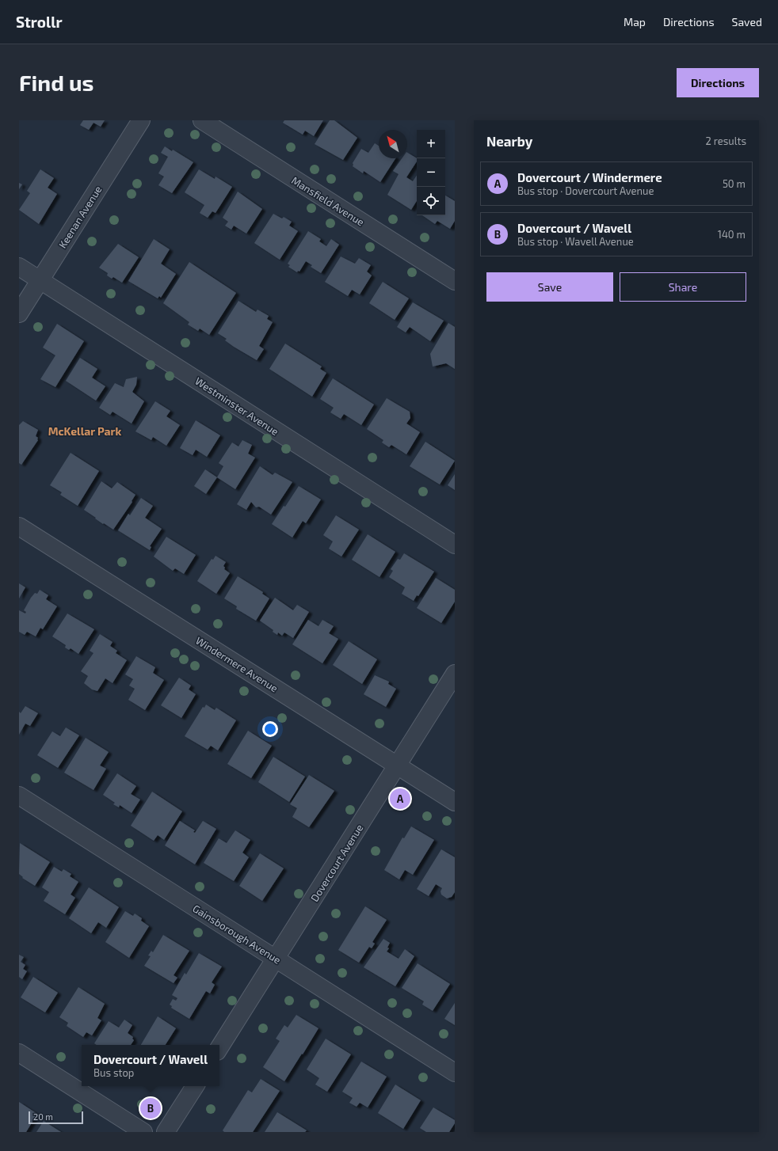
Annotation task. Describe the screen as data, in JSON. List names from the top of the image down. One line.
{"streets":{"street":["Mansfield Avenue","Keenan Avenue","Westminster Avenue","Windermere Avenue","Dovercourt Avenue","Gainsborough Avenue"]},"crossings":[["Keenan Avenue","Westminster Avenue"],["Windermere Avenue","Dovercourt Avenue"],["Dovercourt Avenue","Gainsborough Avenue"]],"districts":["McKellar Park"],"scale_bar":"20 m","north":"top left","page":{"header":"Strollr","nav":["Map","Directions","Saved"],"buttons":["Directions",["Save","Share"]],"title":"Find us","heading":["Nearby","2 results"],"map_buttons":["+","−"],"list":[{"mark":"A","name":"Dovercourt / Windermere","note":"Bus stop · Dovercourt Avenue","value":"50 m"},{"mark":"B","name":"Dovercourt / Wavell","note":"Bus stop · Wavell Avenue","value":"140 m"}],"pins":["A","B"],"popup":["Dovercourt / Wavell","Bus stop"],"scale":"20 m"}}
